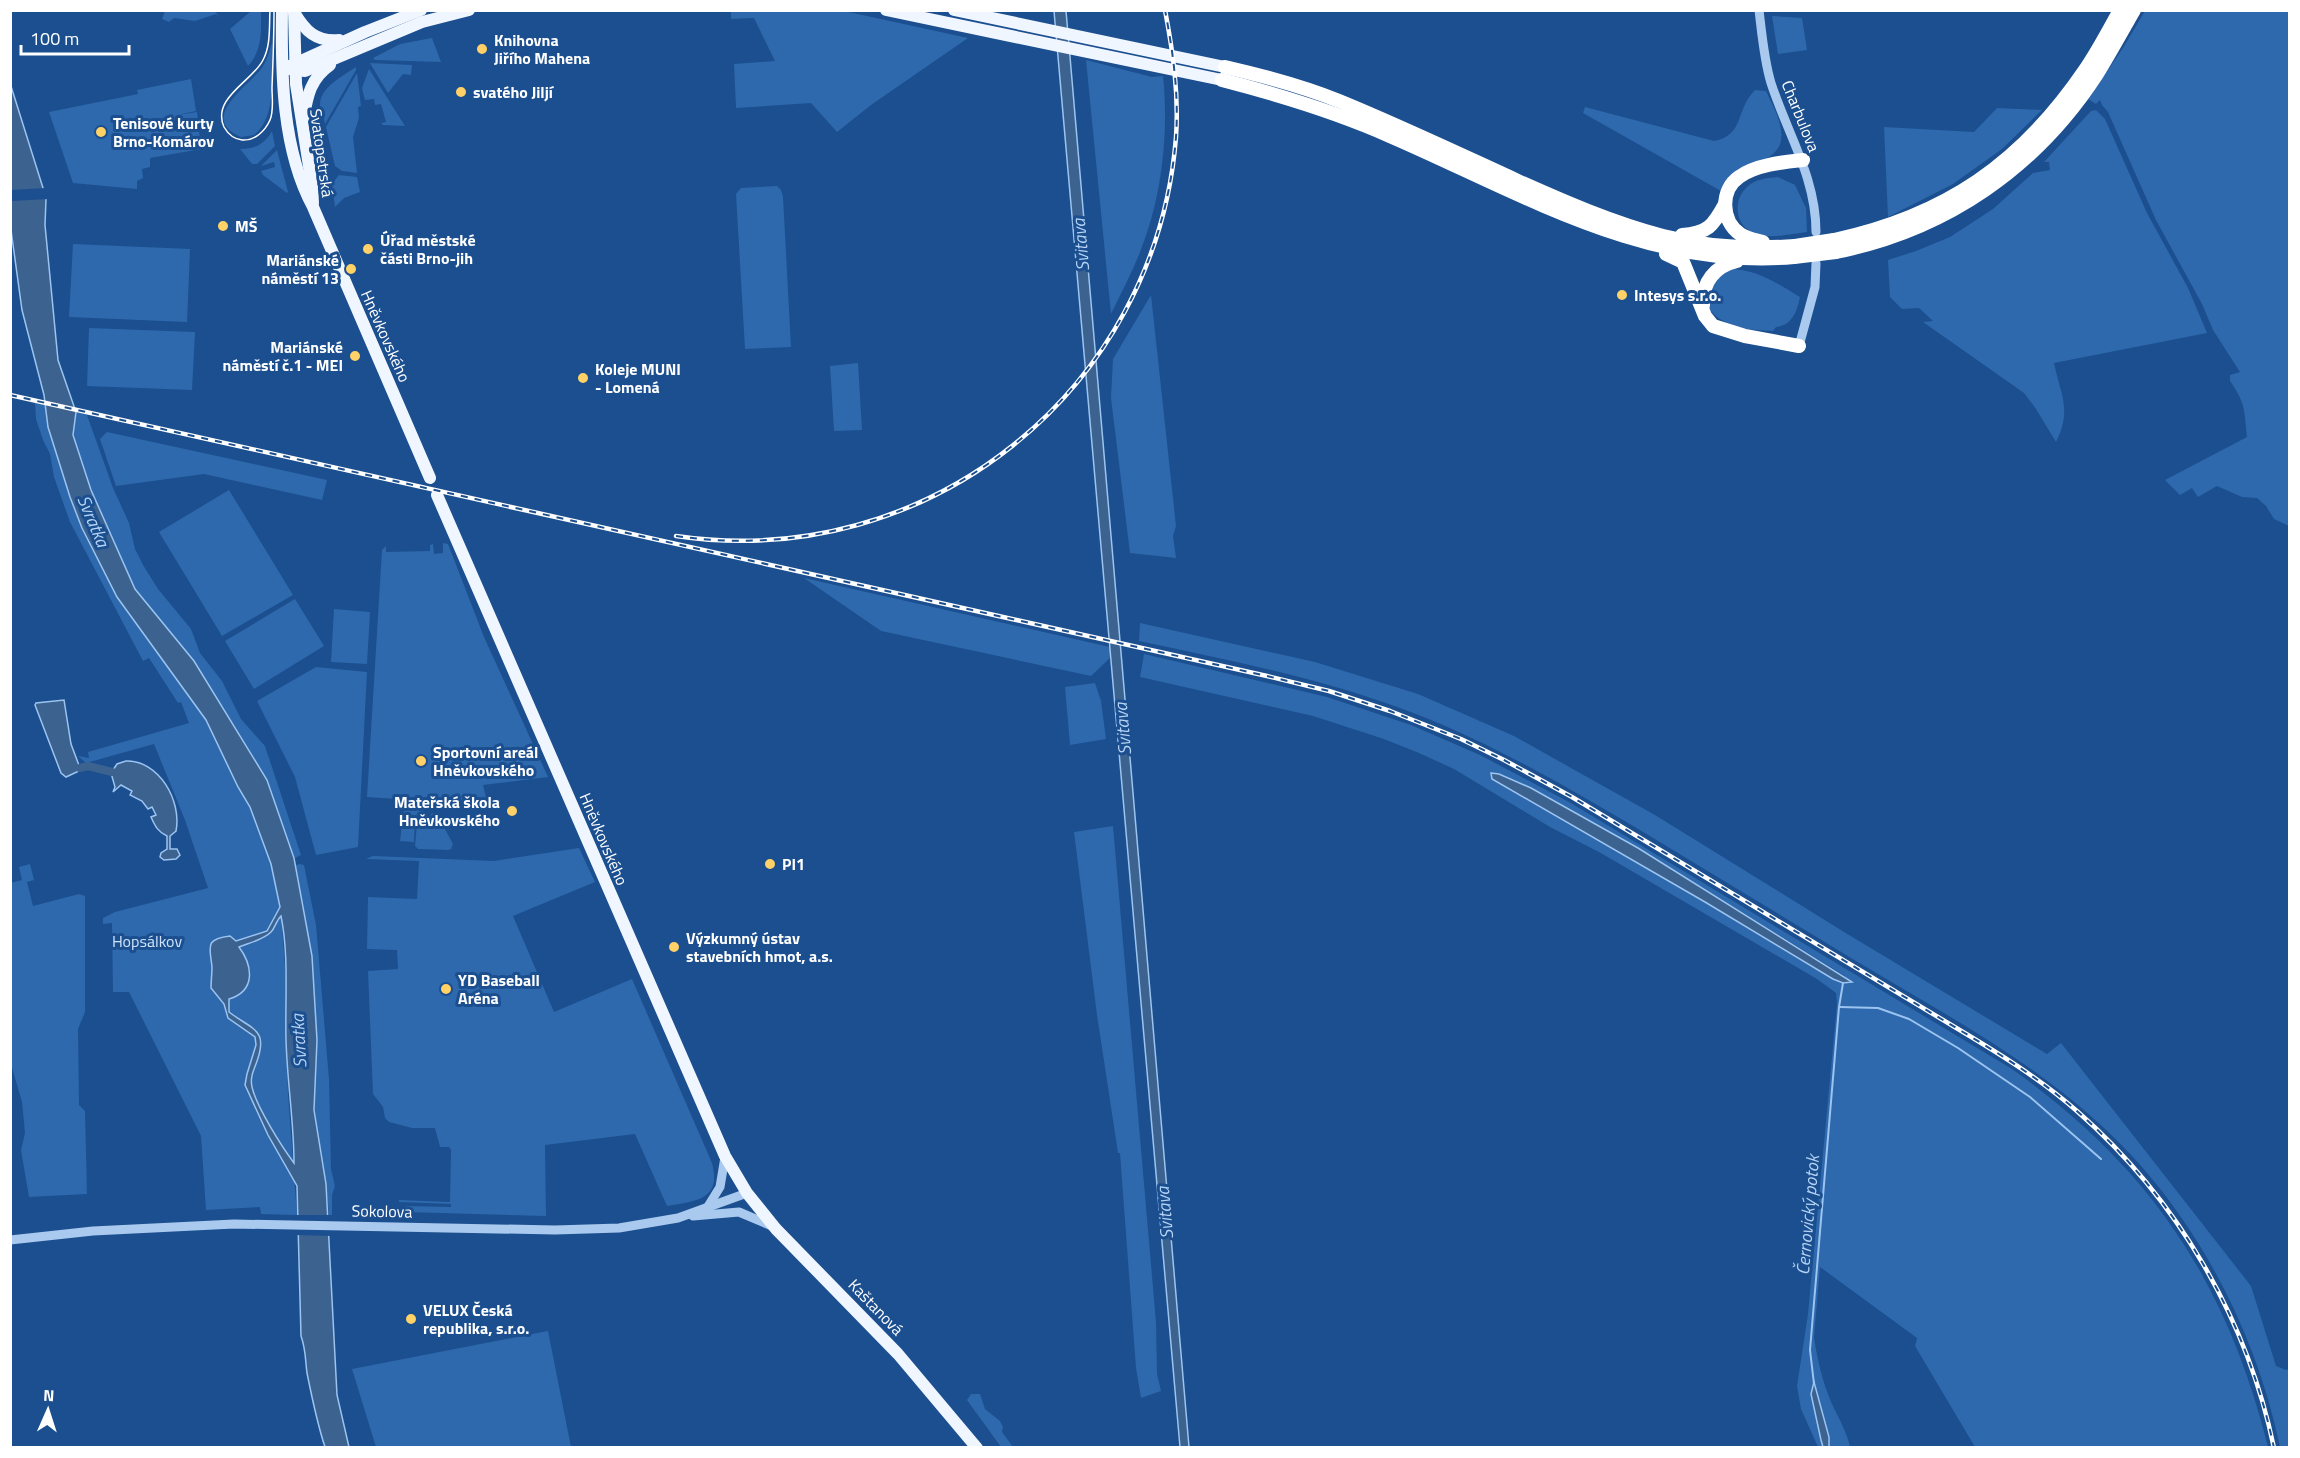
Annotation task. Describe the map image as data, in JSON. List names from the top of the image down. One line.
{"streets":{"main road":["Svatopetrská","Hněvkovského","Kaštanová"],"street":["Charbulova","Sokolova"]},"crossings":[["Svatopetrská","Hněvkovského"],["Hněvkovského","Sokolova"],["Hněvkovského","Kaštanová"],["Sokolova","Kaštanová"]],"water":["Svitava","Svratka","Černovický potok"],"parks":["Hopsálkov"],"places":["Knihovna Jiřího Mahena","svatého Jiljí","Tenisové kurty Brno-Komárov","MŠ","Úřad městské části Brno-jih","Mariánské náměstí 13","Intesys s.r.o.","Mariánské náměstí č.1 - MEI","Koleje MUNI - Lomená","Sportovní areál Hněvkovského","Mateřská škola Hněvkovského","PI1","Výzkumný ústav stavebních hmot, a.s.","YD Baseball Aréna","VELUX Česká republika, s.r.o."],"scale_bar":"100 m","north":"top"}
